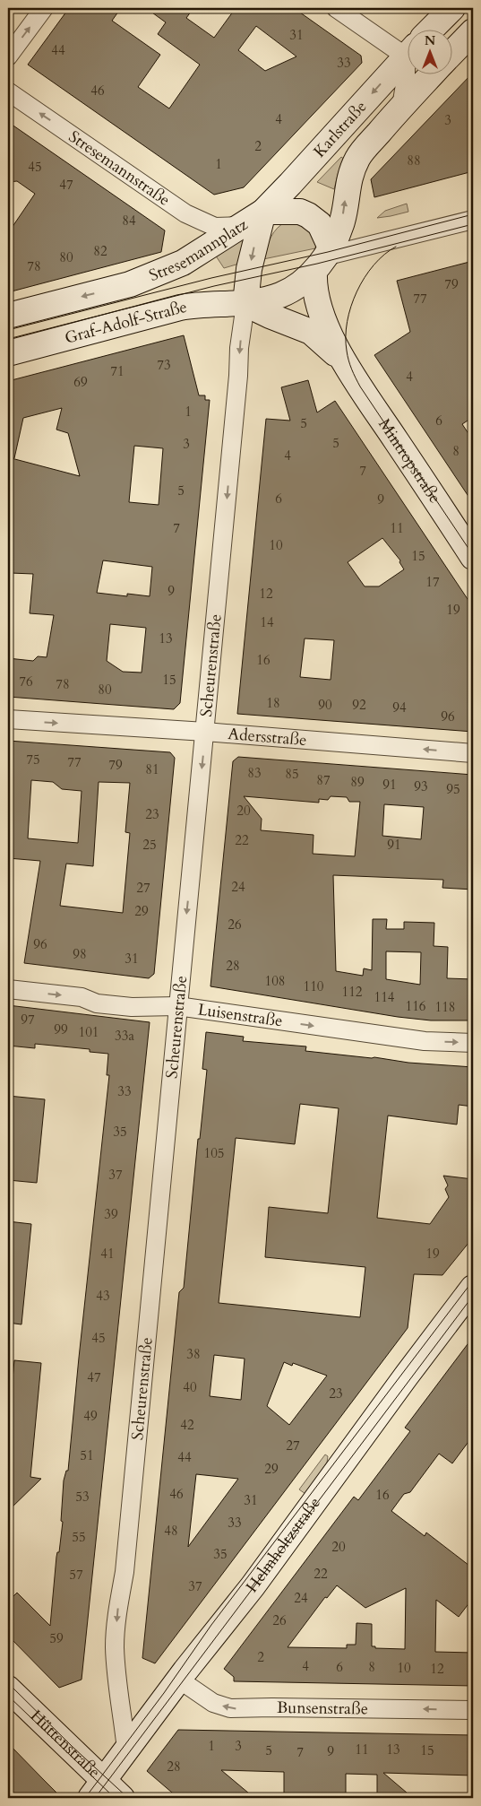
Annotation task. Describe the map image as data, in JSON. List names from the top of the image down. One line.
{"streets":{"main road":["Karlstraße","Stresemannplatz","Graf-Adolf-Straße","Mintropstraße","Helmholtzstraße","Hüttenstraße"],"street":["Stresemannstraße","Scheurenstraße","Adersstraße","Luisenstraße","Bunsenstraße"]},"crossings":[["Karlstraße","Stresemannplatz"],["Karlstraße","Graf-Adolf-Straße"],["Karlstraße","Mintropstraße"],["Stresemannstraße","Stresemannplatz"],["Stresemannplatz","Graf-Adolf-Straße"],["Stresemannplatz","Mintropstraße"],["Stresemannplatz","Scheurenstraße"],["Graf-Adolf-Straße","Mintropstraße"],["Graf-Adolf-Straße","Scheurenstraße"],["Scheurenstraße","Adersstraße"],["Scheurenstraße","Luisenstraße"],["Scheurenstraße","Helmholtzstraße"],["Helmholtzstraße","Bunsenstraße"],["Helmholtzstraße","Hüttenstraße"]],"one_way":["Stresemannstraße","Stresemannplatz","Scheurenstraße","Luisenstraße","Bunsenstraße"],"house_numbers":["31","44","33","46","4","3","2","88","1","45","47","84","82","80","78","79","77","73","71","4","69","1","6","5","5","3","8","4","7","5","6","9","7","11","10","15","17","9","12","19","14","13","16","15","76","78","80","18","90","92","94","96","75","77","79","81","83","85","87","89","91","93","95","20","23","22","25","91","24","27","29","26","96","98","31","28","108","110","112","114","116","118","97","99","101","33a","33","35","105","37","39","41","19","43","45","38","47","40","23","49","42","27","51","44","29","46","16","53","31","33","48","55","20","35","22","57","37","24","26","59","2","4","6","8","10","12","1","3","11","13","5","15","9","7","28"],"north":"top"}
